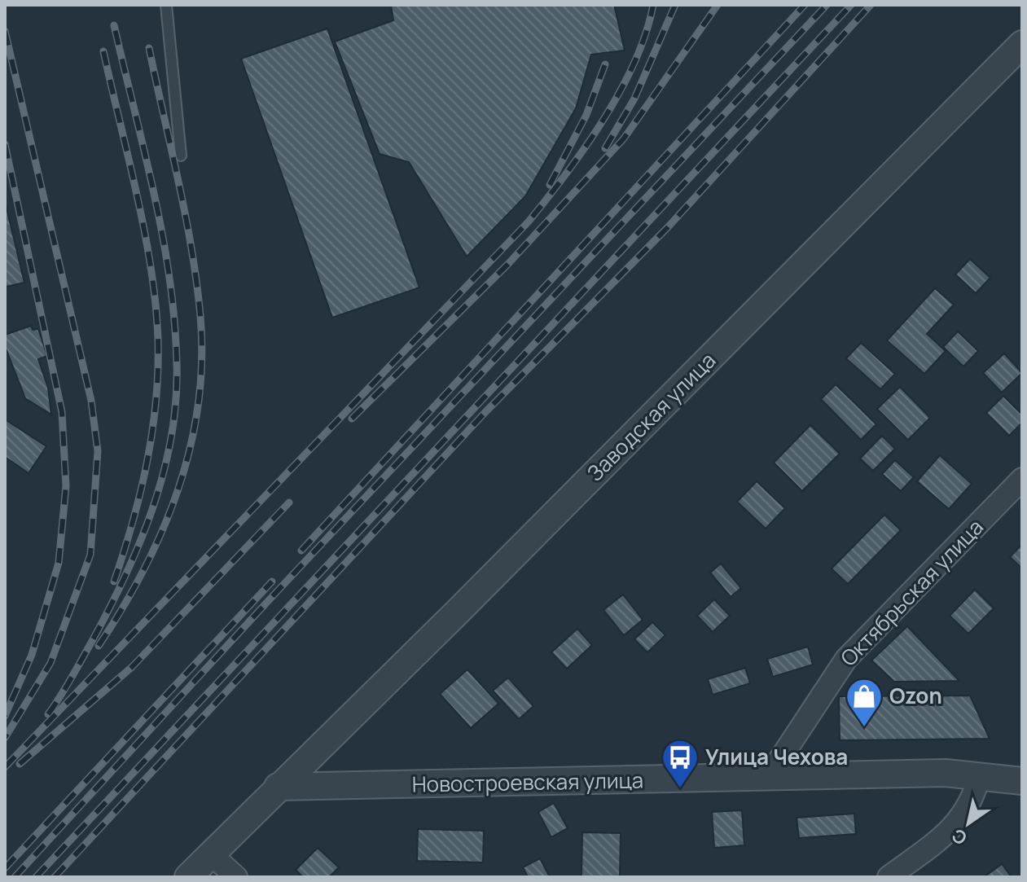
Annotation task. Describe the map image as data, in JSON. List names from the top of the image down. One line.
{"streets":{"street":["Заводская улица","Октябрьская улица","Новостроевская улица"]},"crossings":[["Заводская улица","Новостроевская улица"],["Октябрьская улица","Новостроевская улица"]],"places":{"shop":["Ozon"],"bus stop":["Улица Чехова"]},"north":"bottom left"}
